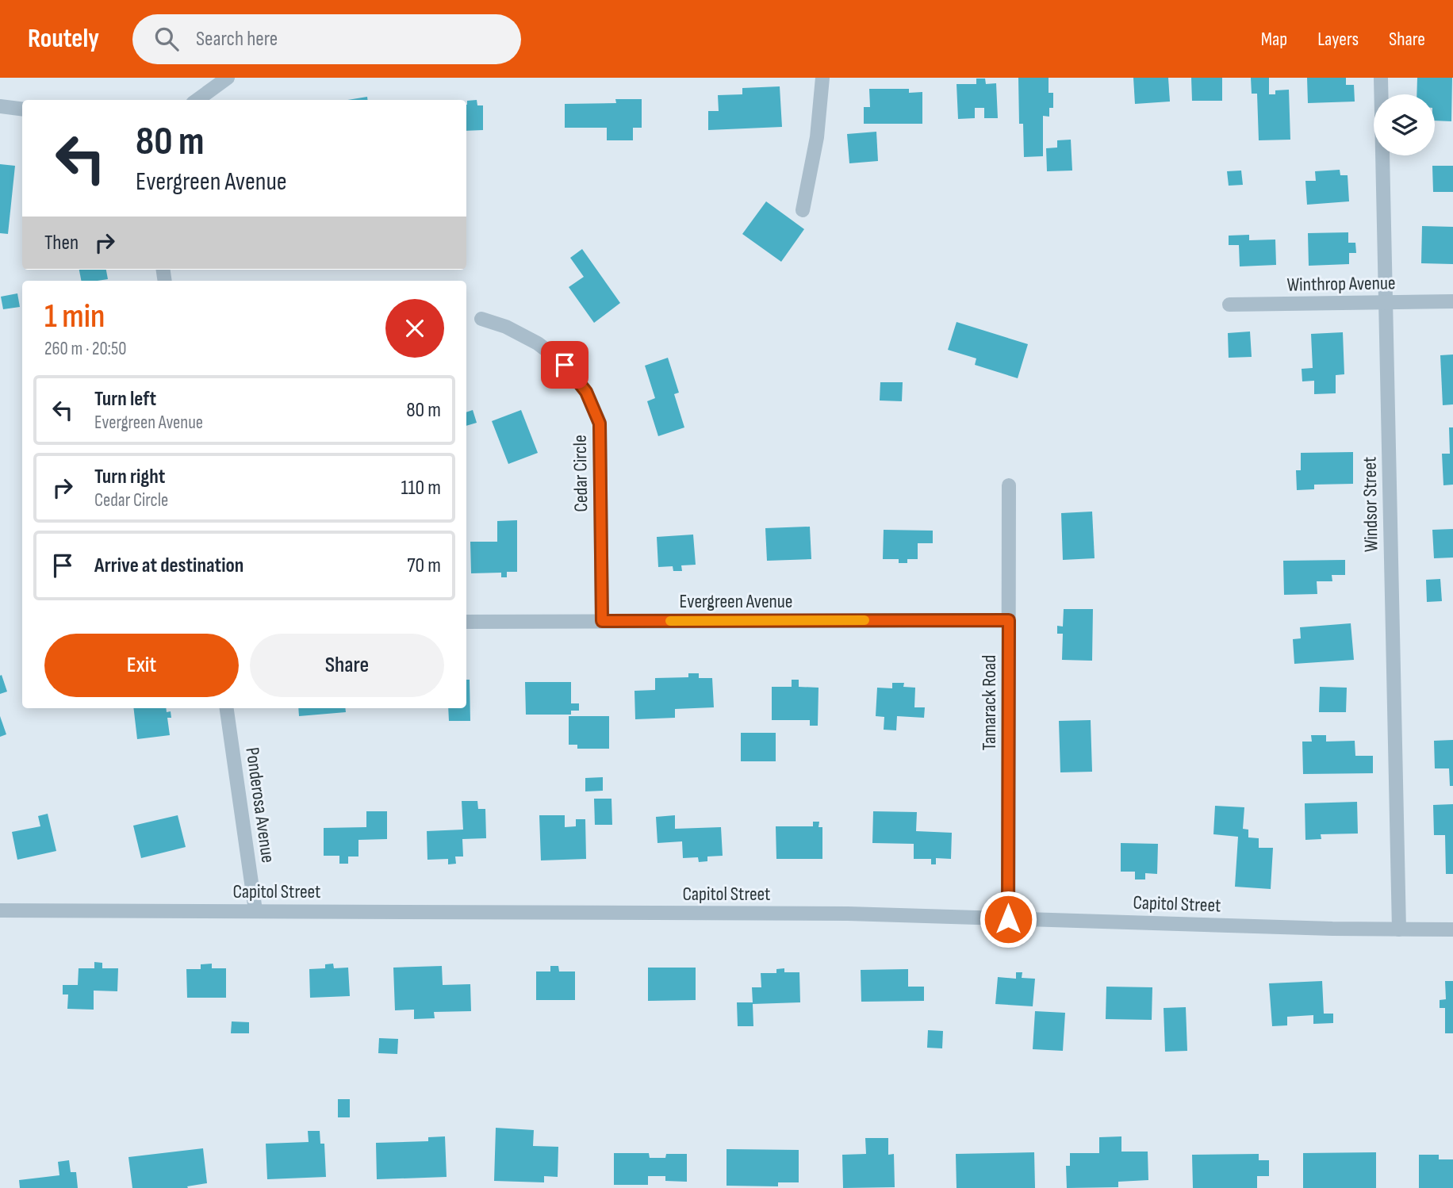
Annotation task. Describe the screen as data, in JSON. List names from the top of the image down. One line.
{"streets":{"street":["Winthrop Avenue","Cedar Circle","Windsor Street","Evergreen Avenue","Tamarack Road","Ponderosa Avenue","Capitol Street"]},"crossings":[["Winthrop Avenue","Windsor Street"],["Cedar Circle","Evergreen Avenue"],["Windsor Street","Capitol Street"],["Evergreen Avenue","Tamarack Road"],["Tamarack Road","Capitol Street"],["Ponderosa Avenue","Capitol Street"]],"page":{"header":"Routely","search":"Search here","nav":["Map","Layers","Share"],"turn":["80 m","Evergreen Avenue"],"then":"Then","heading":["1 min","260 m · 20:50"],"list":[{"name":"Turn left","note":"Evergreen Avenue","value":"80 m"},{"name":"Turn right","note":"Cedar Circle","value":"110 m"},{"name":"Arrive at destination","value":"70 m"}],"buttons":["Exit","Share"]}}
